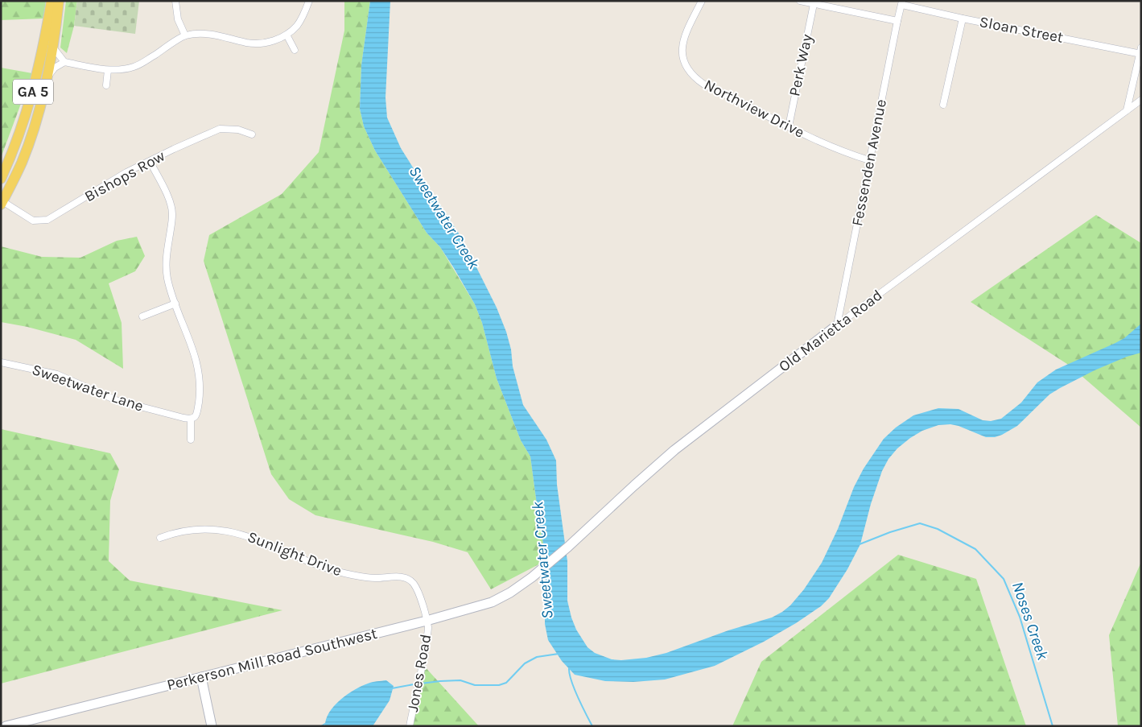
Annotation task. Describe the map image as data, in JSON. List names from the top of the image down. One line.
{"streets":{"main road":["GA 5"],"street":["Sloan Street","Perk Way","Northview Drive","Fessenden Avenue","Bishops Row","Old Marietta Road","Sweetwater Lane","Sunlight Drive","Perkerson Mill Road Southwest","Jones Road"]},"crossings":[["Sloan Street","Fessenden Avenue"],["Perk Way","Northview Drive"],["GA 5","Bishops Row"],["Northview Drive","Fessenden Avenue"],["Fessenden Avenue","Old Marietta Road"],["Old Marietta Road","Perkerson Mill Road Southwest"],["Sunlight Drive","Perkerson Mill Road Southwest"],["Sunlight Drive","Jones Road"],["Perkerson Mill Road Southwest","Jones Road"]],"water":["Sweetwater Creek","Noses Creek"]}
